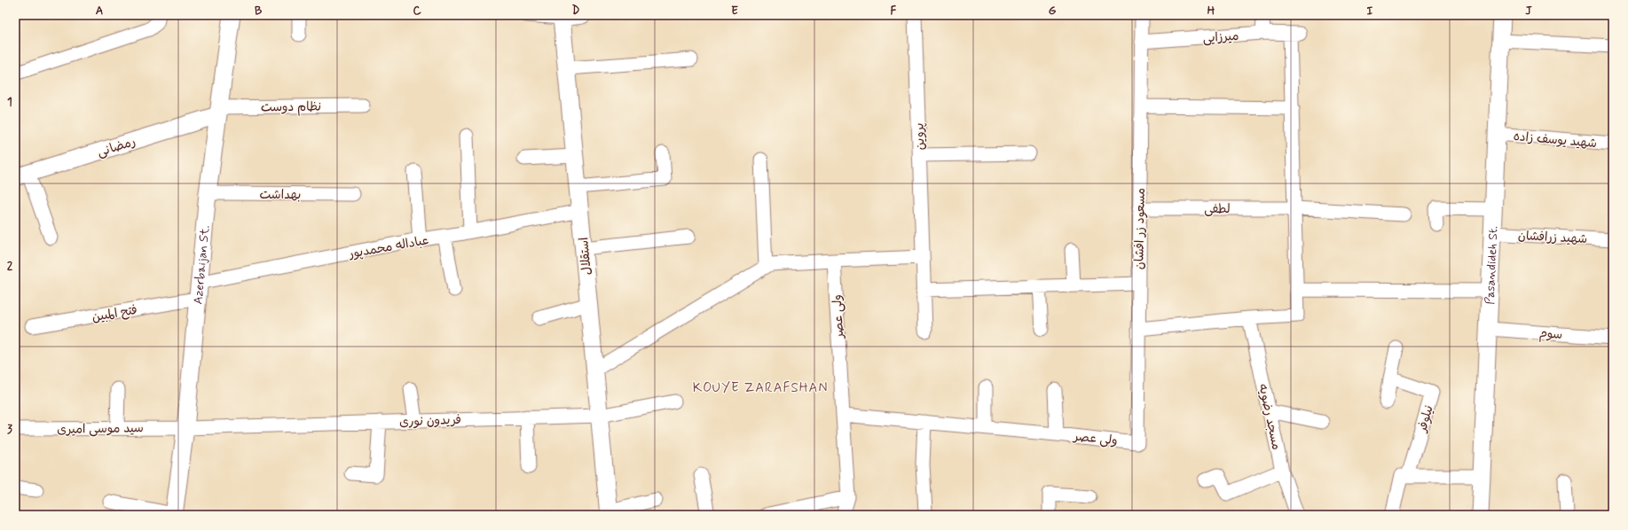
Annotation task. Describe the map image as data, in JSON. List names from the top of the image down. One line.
{"streets":{"street":["میرزایی","نظام دوست","پروین","شهید یوسف زاده","رمضانی","بهداشت","لطفی","مسعود زر افشان","شهید زرافشان","عباداله محمدپور","استقلال","Azerbaijan St.","Pasandideh St.","فتح المبین","ولی عصر","سوم","مسجد رضویه","نیلوفر","فریدون نوری","سید موسی امیری"]},"crossings":[["میرزایی","مسعود زر افشان"],["نظام دوست","رمضانی"],["نظام دوست","Azerbaijan St."],["شهید یوسف زاده","Pasandideh St."],["رمضانی","Azerbaijan St."],["بهداشت","Azerbaijan St."],["لطفی","مسعود زر افشان"],["مسعود زر افشان","ولی عصر"],["شهید زرافشان","Pasandideh St."],["عباداله محمدپور","استقلال"],["عباداله محمدپور","Azerbaijan St."],["عباداله محمدپور","فتح المبین"],["استقلال","فریدون نوری"],["Azerbaijan St.","فتح المبین"],["Azerbaijan St.","فریدون نوری"],["Azerbaijan St.","سید موسی امیری"],["Pasandideh St.","سوم"],["فریدون نوری","سید موسی امیری"]],"districts":["KOUYE ZARAFSHAN"],"grid":{"columns":["A","B","C","D","E","F","G","H","I","J"],"rows":["1","2","3"]}}
